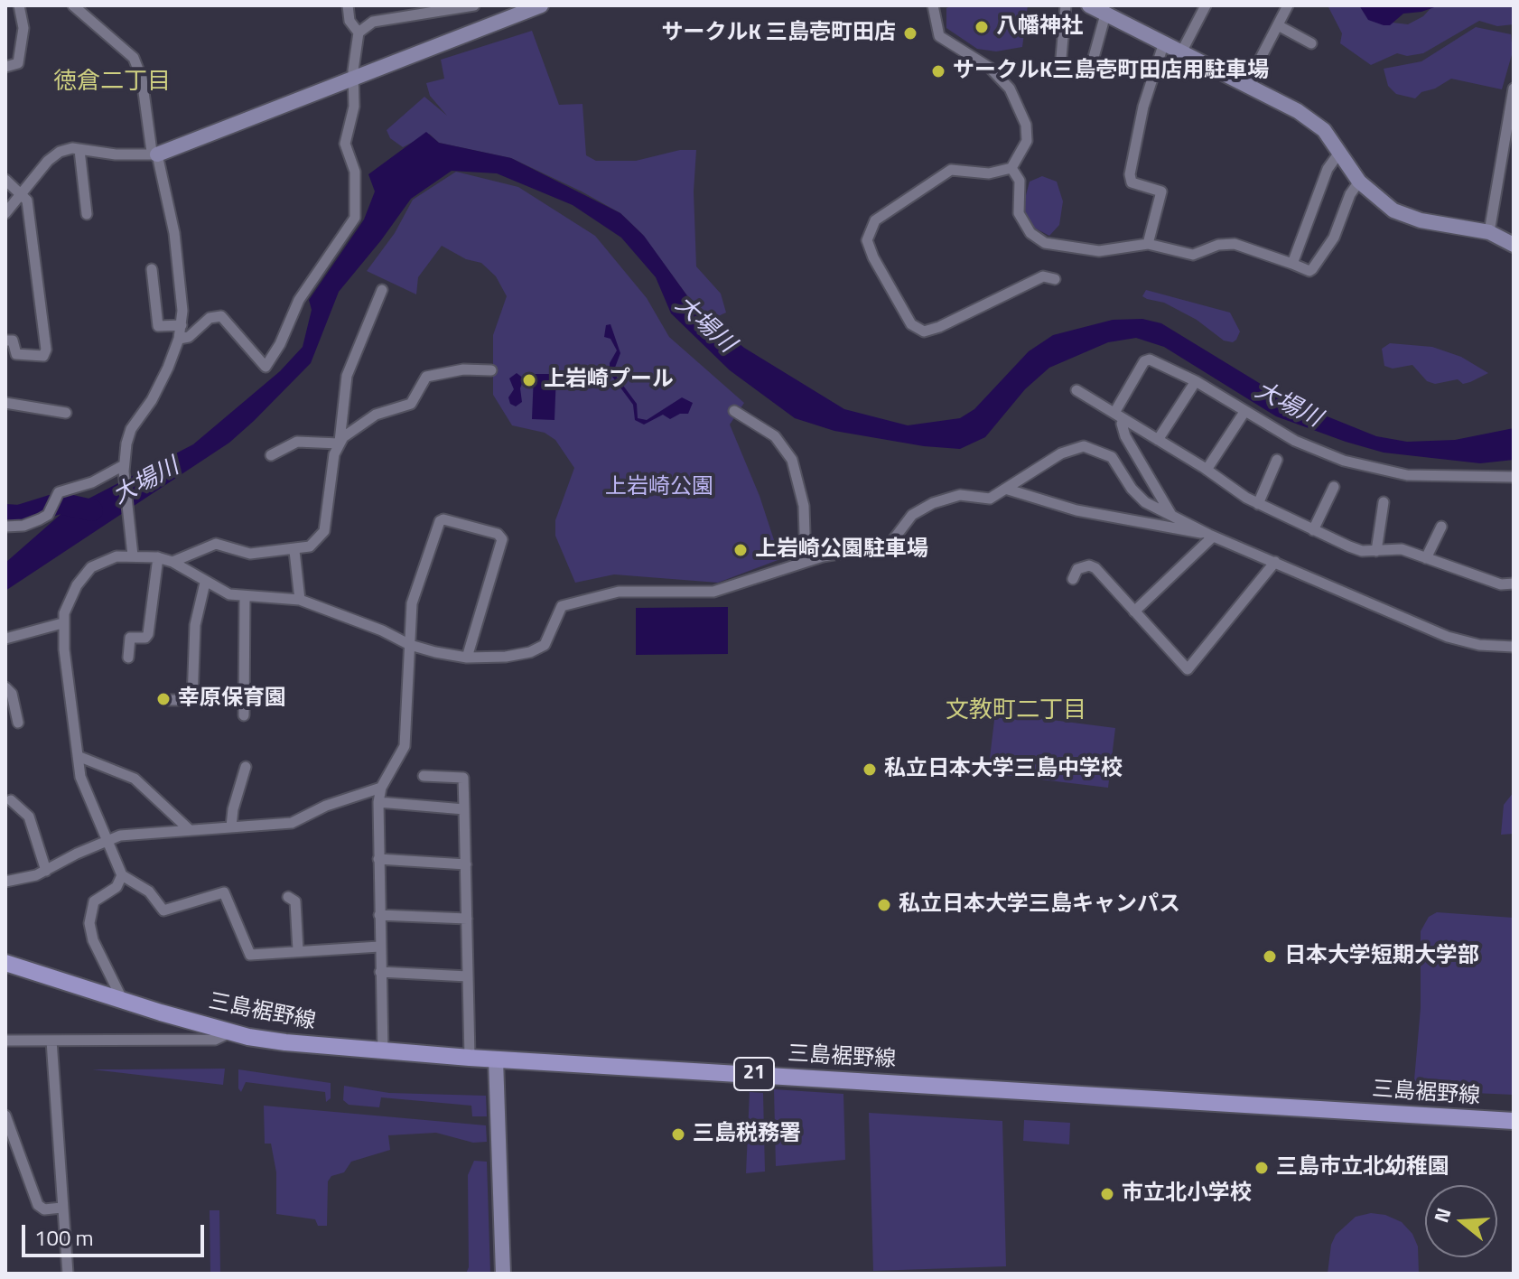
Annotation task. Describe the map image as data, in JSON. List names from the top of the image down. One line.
{"streets":{"main road":["三島裾野線","21"]},"districts":["徳倉二丁目","文教町二丁目"],"water":["大場川"],"parks":["上岩崎公園"],"places":["八幡神社","サークルK 三島壱町田店","サークルK三島壱町田店用駐車場","上岩崎プール","上岩崎公園駐車場","幸原保育園","私立日本大学三島中学校","私立日本大学三島キャンパス","日本大学短期大学部","三島税務署","三島市立北幼稚園","市立北小学校"],"scale_bar":"100 m","north":"left"}
